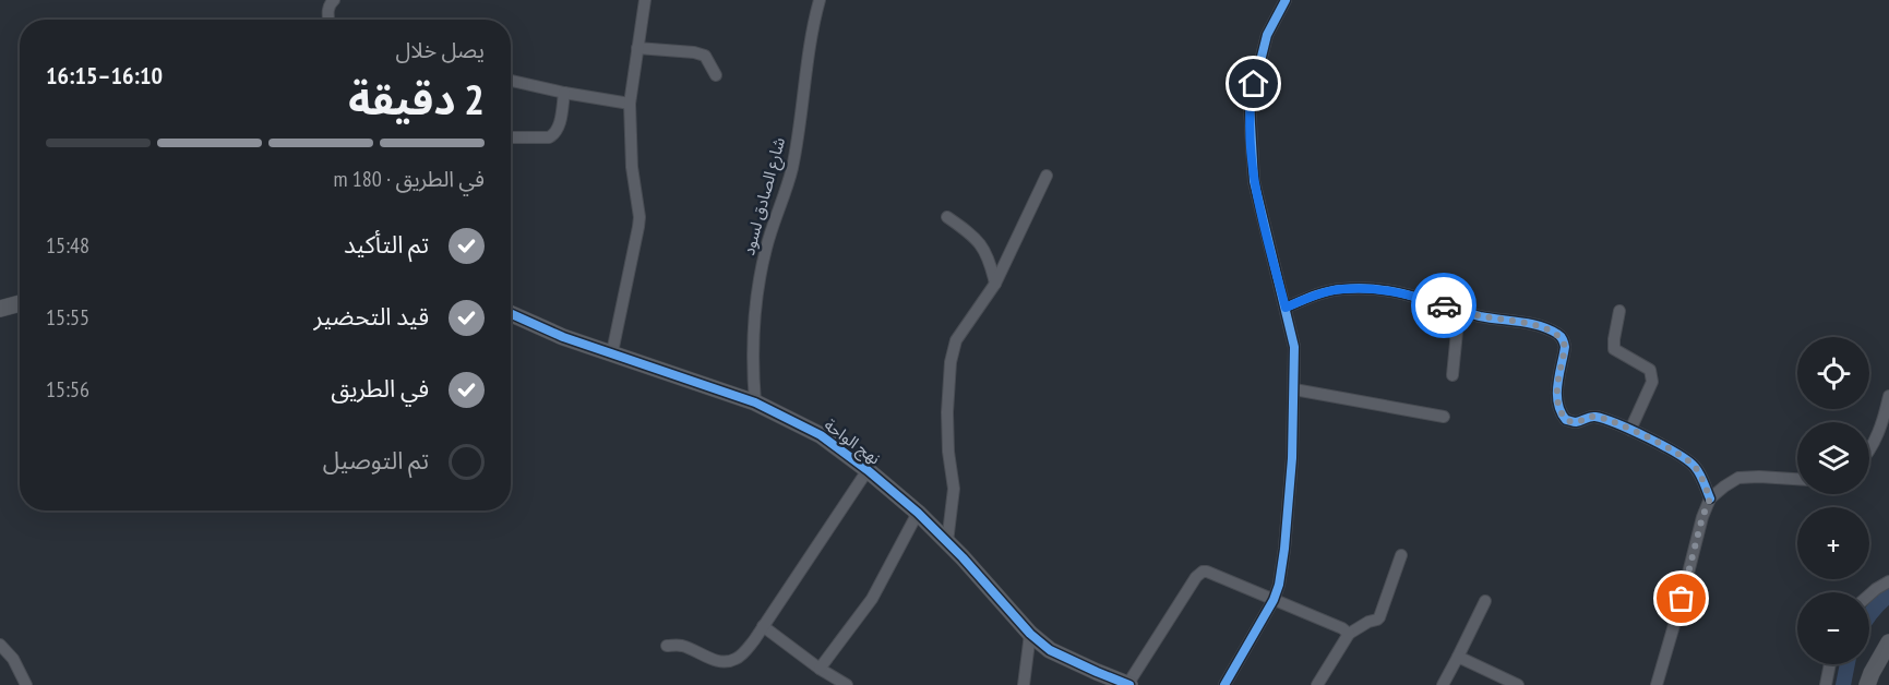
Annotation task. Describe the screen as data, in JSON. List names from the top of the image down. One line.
{"streets":{"street":["شارع الصادق لسود","نهج الواحة"]},"crossings":[["شارع الصادق لسود","نهج الواحة"]],"page":{"heading":["2 دقيقة","يصل خلال","16:10–16:15"],"bar":"في الطريق · 180 m","list":[["تم التأكيد","15:48"],["قيد التحضير","15:55"],["في الطريق","15:56"],"تم التوصيل"],"map_buttons":["+","−"]}}
